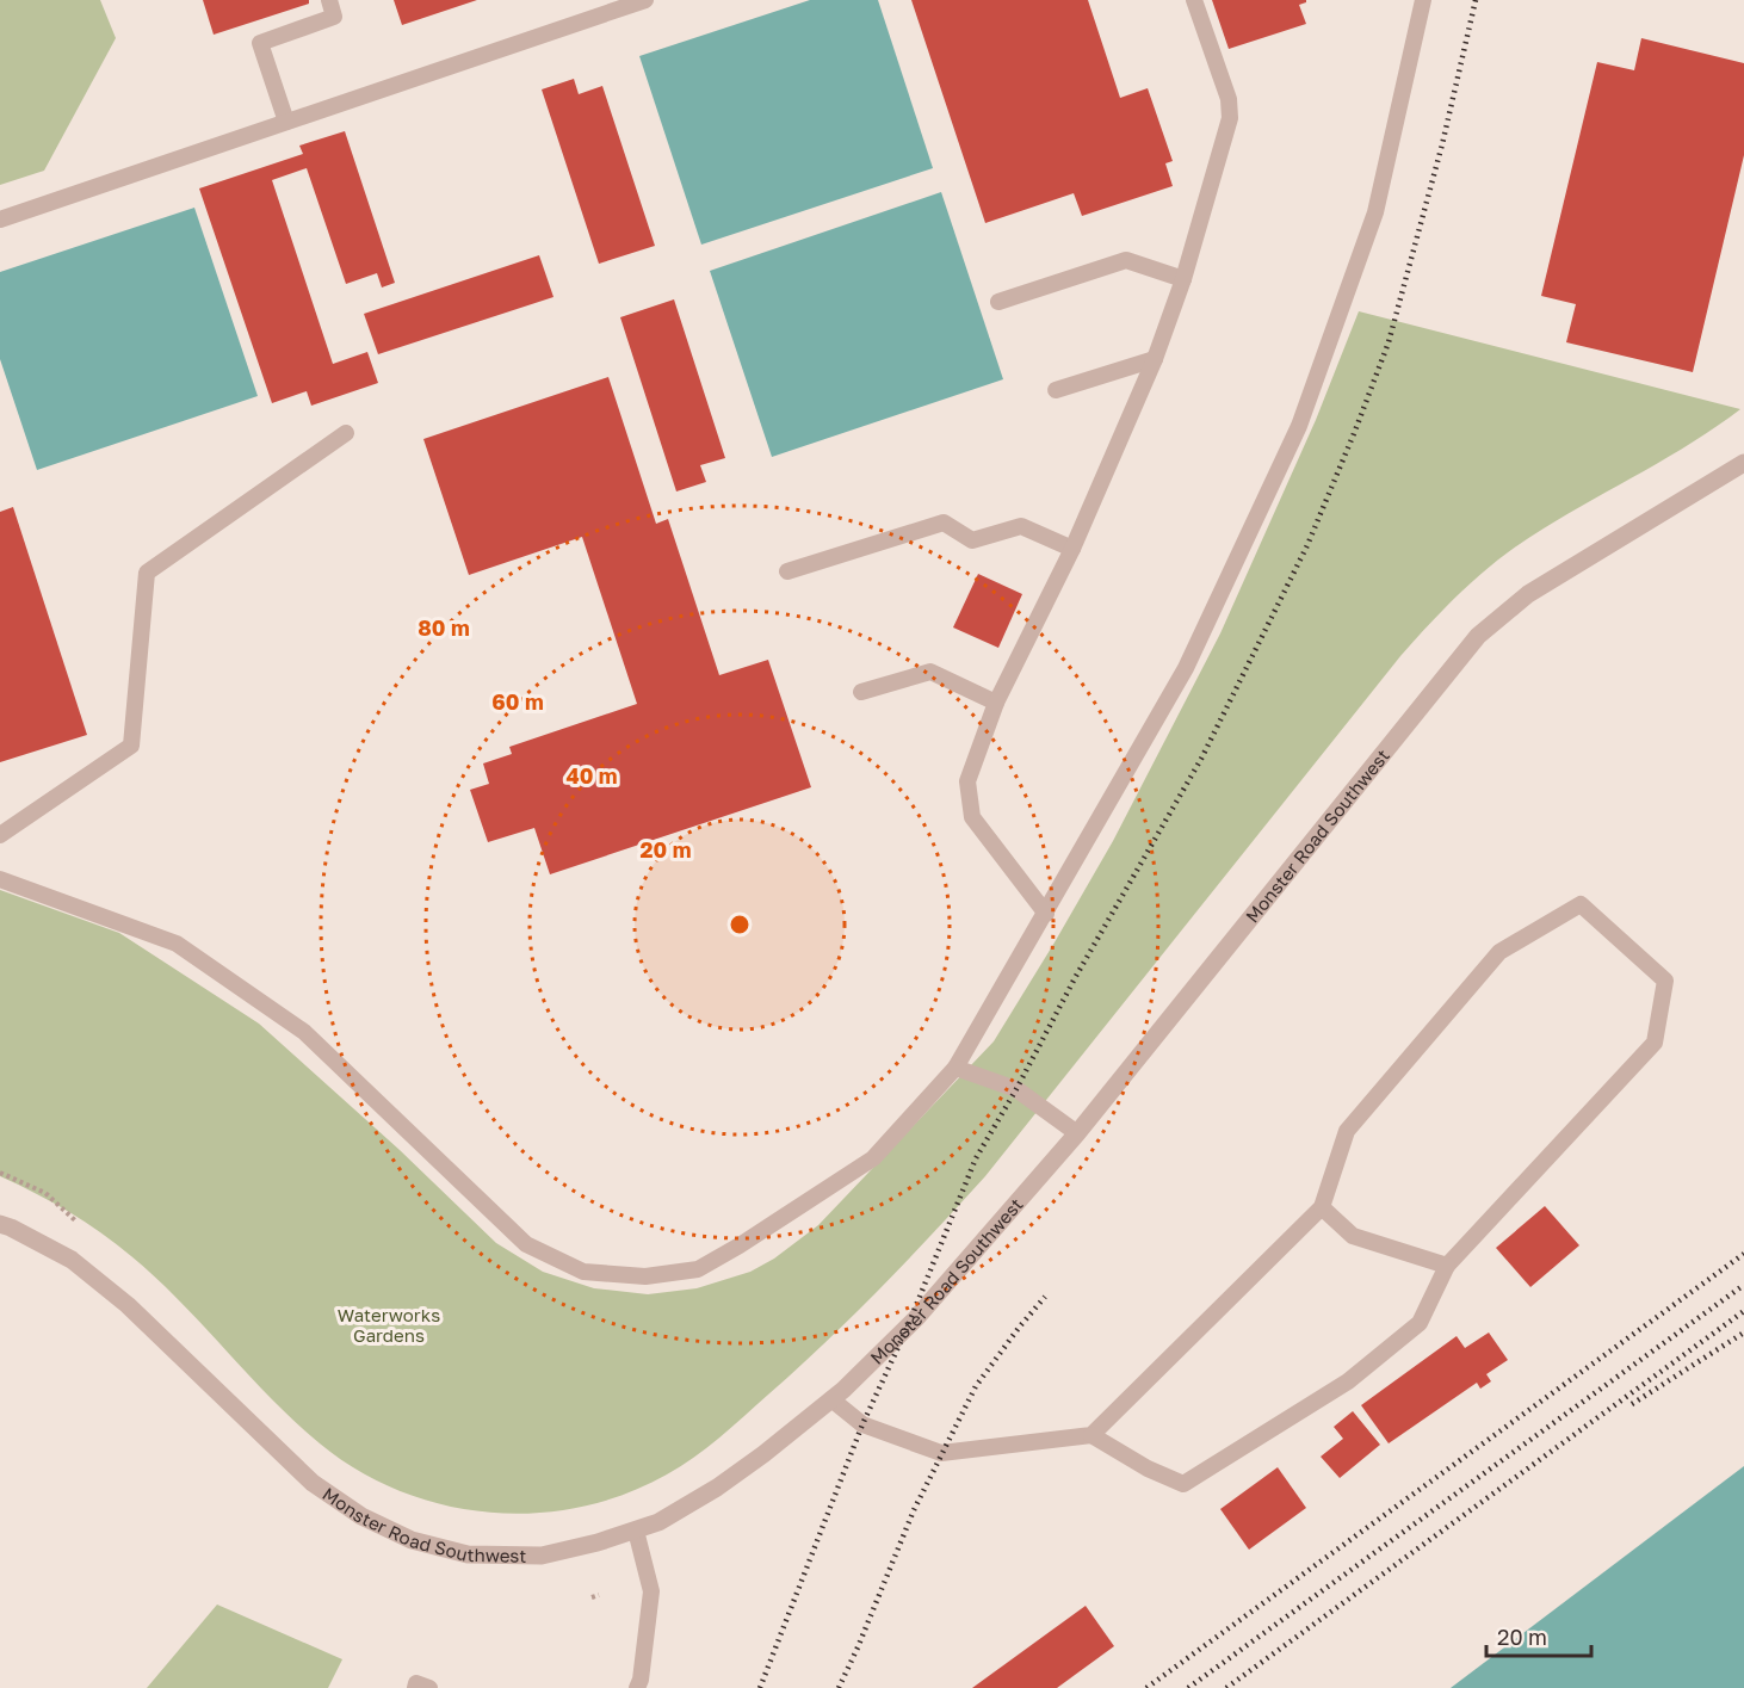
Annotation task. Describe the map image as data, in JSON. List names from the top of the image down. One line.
{"streets":{"street":["Monster Road Southwest"]},"parks":["Waterworks Gardens"],"scale_bar":"20 m","rings":["80 m","60 m","40 m","20 m"]}
